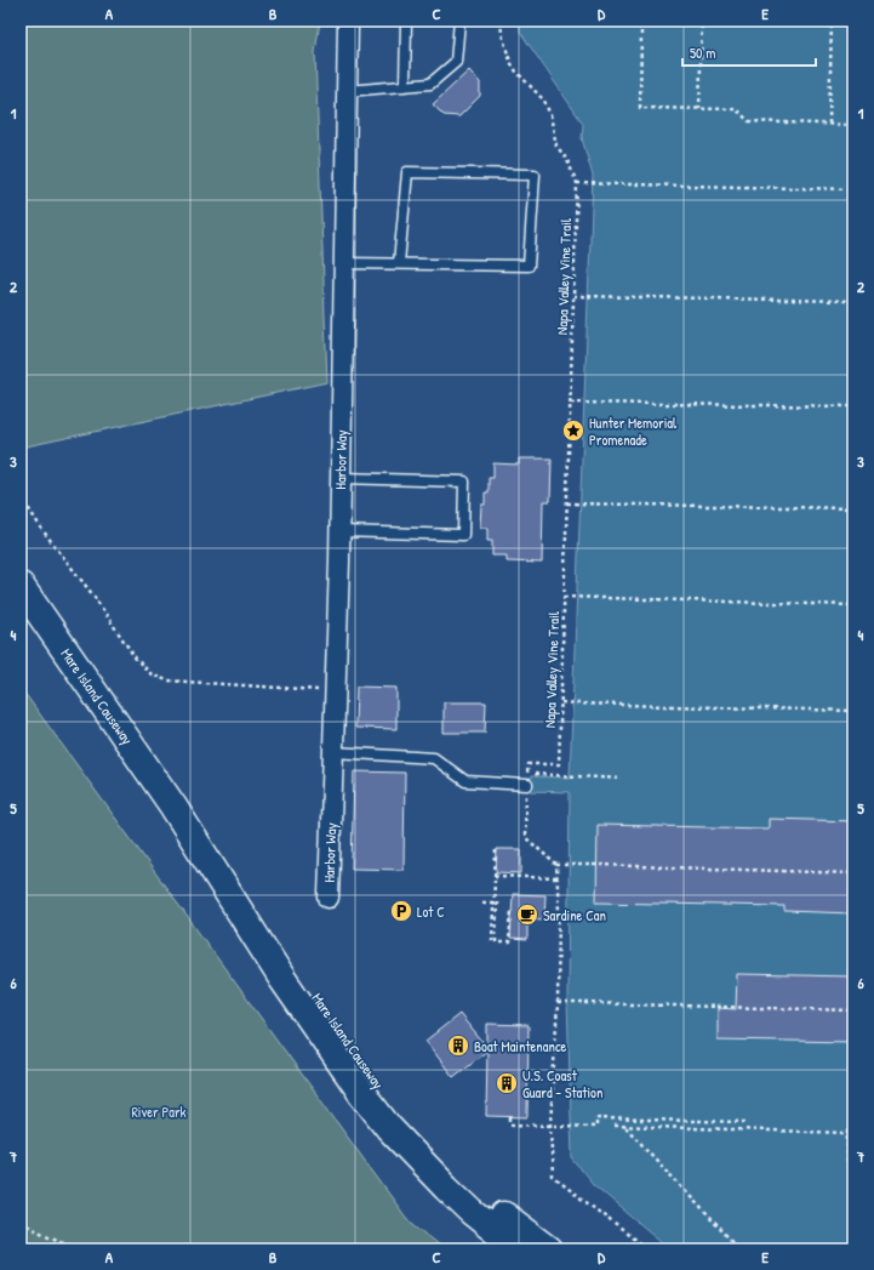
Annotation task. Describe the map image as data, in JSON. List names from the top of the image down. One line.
{"streets":{"main road":["Mare Island Causeway"],"street":["Harbor Way"],"path":["Napa Valley Vine Trail"]},"parks":["River Park"],"places":{"place":["Hunter Memorial Promenade"],"parking":["Lot C"],"cafe":["Sardine Can"],"building":["Boat Maintenance","U.S. Coast Guard - Station"]},"scale_bar":"50 m","grid":{"columns":["A","B","C","D","E"],"rows":["1","2","3","4","5","6","7"]}}
